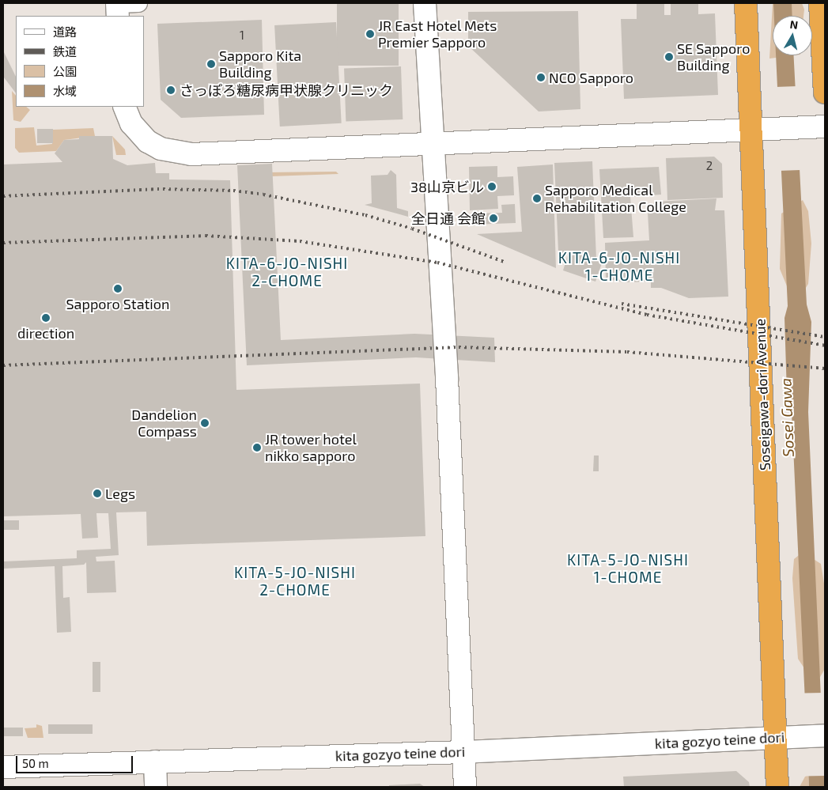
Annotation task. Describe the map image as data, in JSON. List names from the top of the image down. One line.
{"streets":{"highway":["Soseigawa-dori Avenue"],"street":["kita gozyo teine dori"]},"crossings":[["Soseigawa-dori Avenue","kita gozyo teine dori"]],"districts":["KITA-6-JO-NISHI 1-CHOME","KITA-6-JO-NISHI 2-CHOME","KITA-5-JO-NISHI 1-CHOME","KITA-5-JO-NISHI 2-CHOME"],"water":["Sosei Gawa"],"places":["JR East Hotel Mets Premier Sapporo","SE Sapporo Building","Sapporo Kita Building","NCO Sapporo","さっぽろ糖尿病甲状腺クリニック","38山京ビル","Sapporo Medical Rehabilitation College","全日通 会館","Sapporo Station","direction","Dandelion Compass","JR tower hotel nikko sapporo","Legs"],"house_numbers":["1","2"],"legend":["道路","鉄道","公園","水域"],"scale_bar":"50 m","north":"top"}
